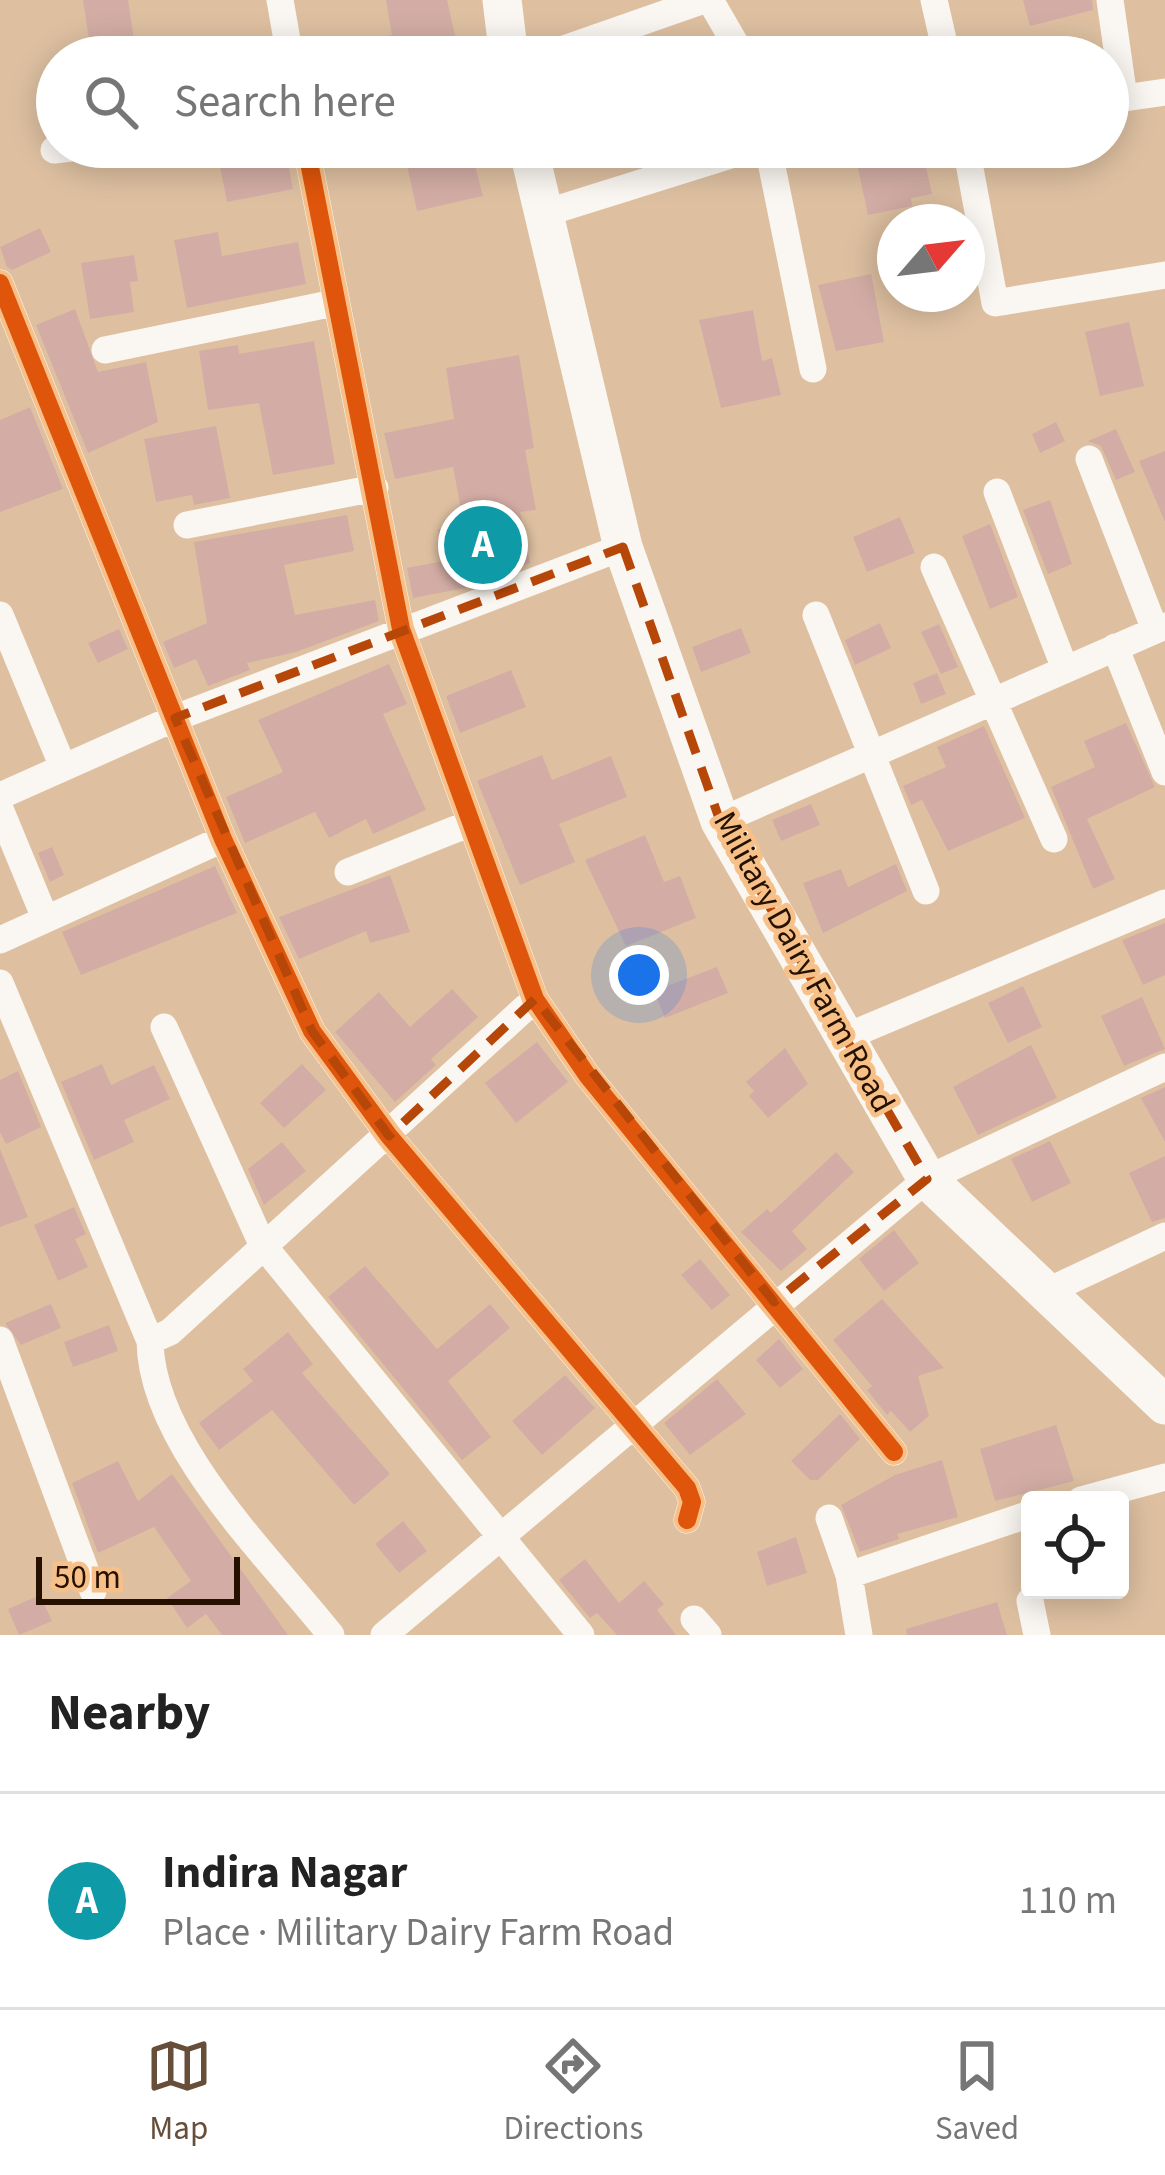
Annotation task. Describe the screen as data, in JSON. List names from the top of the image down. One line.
{"streets":{"main road":["Military Dairy Farm Road"]},"scale_bar":"50 m","north":"top right","page":{"search":"Search here","pins":"A","scale":"50 m","heading":"Nearby","list":[{"mark":"A","name":"Indira Nagar","note":"Place · Military Dairy Farm Road","value":"110 m"}],"nav":["Map","Directions","Saved"]}}
